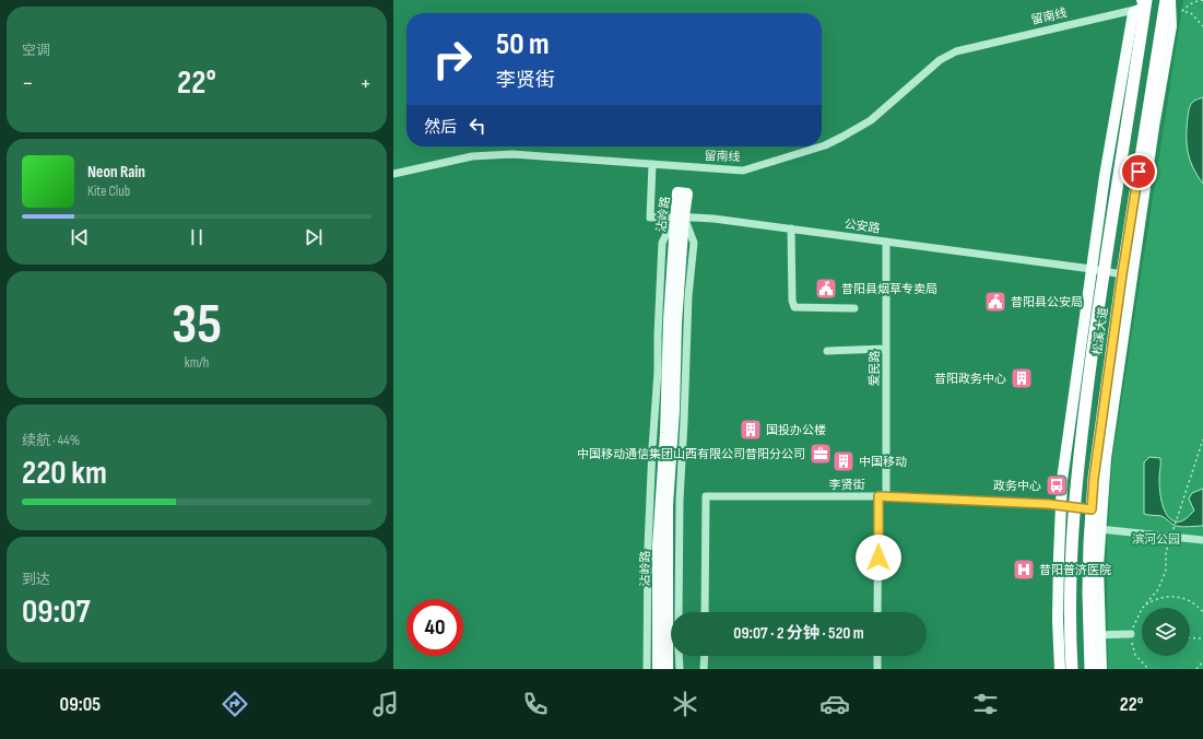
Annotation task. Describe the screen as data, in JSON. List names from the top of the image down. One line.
{"streets":{"highway":["松溪大道"],"main road":["沾岭路"],"street":["留南线","公安路","爱民路","李贤街"]},"crossings":[["留南线","公安路"],["留南线","松溪大道"],["沾岭路","公安路"],["公安路","松溪大道"],["公安路","爱民路"],["松溪大道","李贤街"],["爱民路","李贤街"]],"parks":["滨河公园"],"places":{"public building":["昔阳县烟草专卖局","昔阳县公安局"],"building":["昔阳政务中心","国投办公楼","中国移动"],"office":["中国移动通信集团山西有限公司昔阳分公司"],"bus stop":["政务中心"],"hospital":["昔阳普济医院"]},"page":{"tile":["空调",["35","km/h"],["续航 · 44%","220 km"],["到达","09:07"]],"turn":["50 m","李贤街"],"heat":["−","22°","+"],"then":"然后","song":["Neon Rain","Kite Club"],"limit":"40","trip":"09:07 · 2 分钟 · 520 m","tabs":["09:05","22°"]}}
